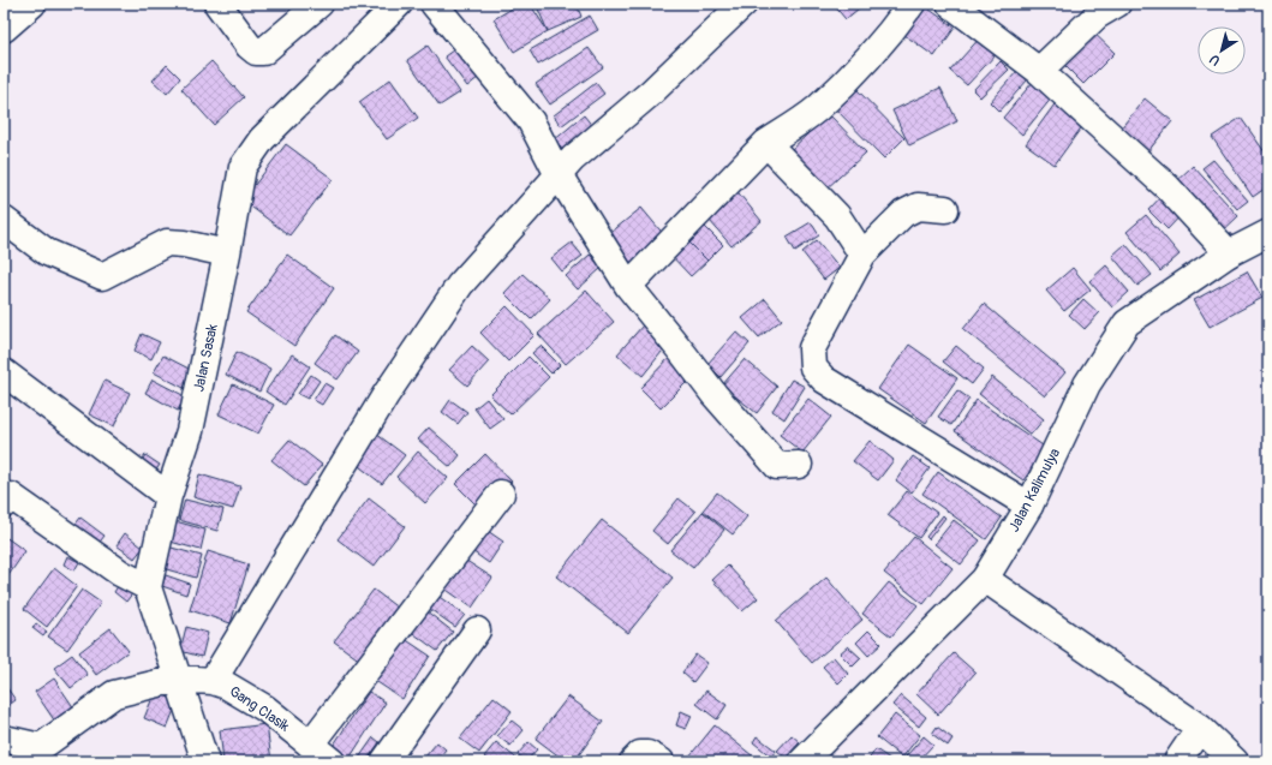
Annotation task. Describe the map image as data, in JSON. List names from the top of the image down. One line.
{"streets":{"street":["Jalan Sasak","Jalan Kalimulya","Gang Clasik"]},"north":"bottom left"}
